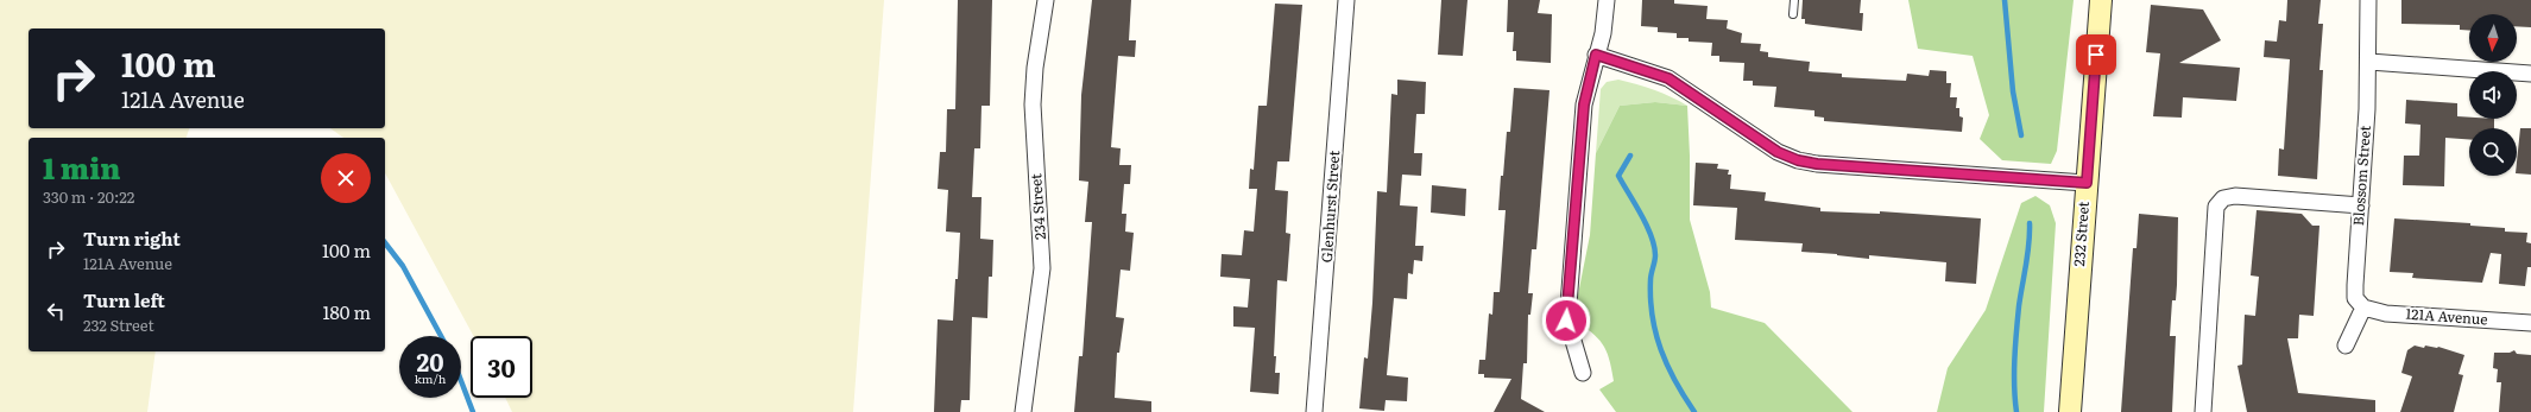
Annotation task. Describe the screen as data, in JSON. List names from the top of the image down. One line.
{"streets":{"main road":["232 Street"],"street":["Blossom Street","234 Street","Glenhurst Street","121A Avenue"]},"crossings":[["Blossom Street","121A Avenue"]],"north":"bottom","page":{"turn":["100 m","121A Avenue"],"heading":["1 min","330 m · 20:22"],"list":[{"name":"Turn right","note":"121A Avenue","value":"100 m"},{"name":"Turn left","note":"232 Street","value":"180 m"}],"speed":"20 km/h","limit":"30"}}
